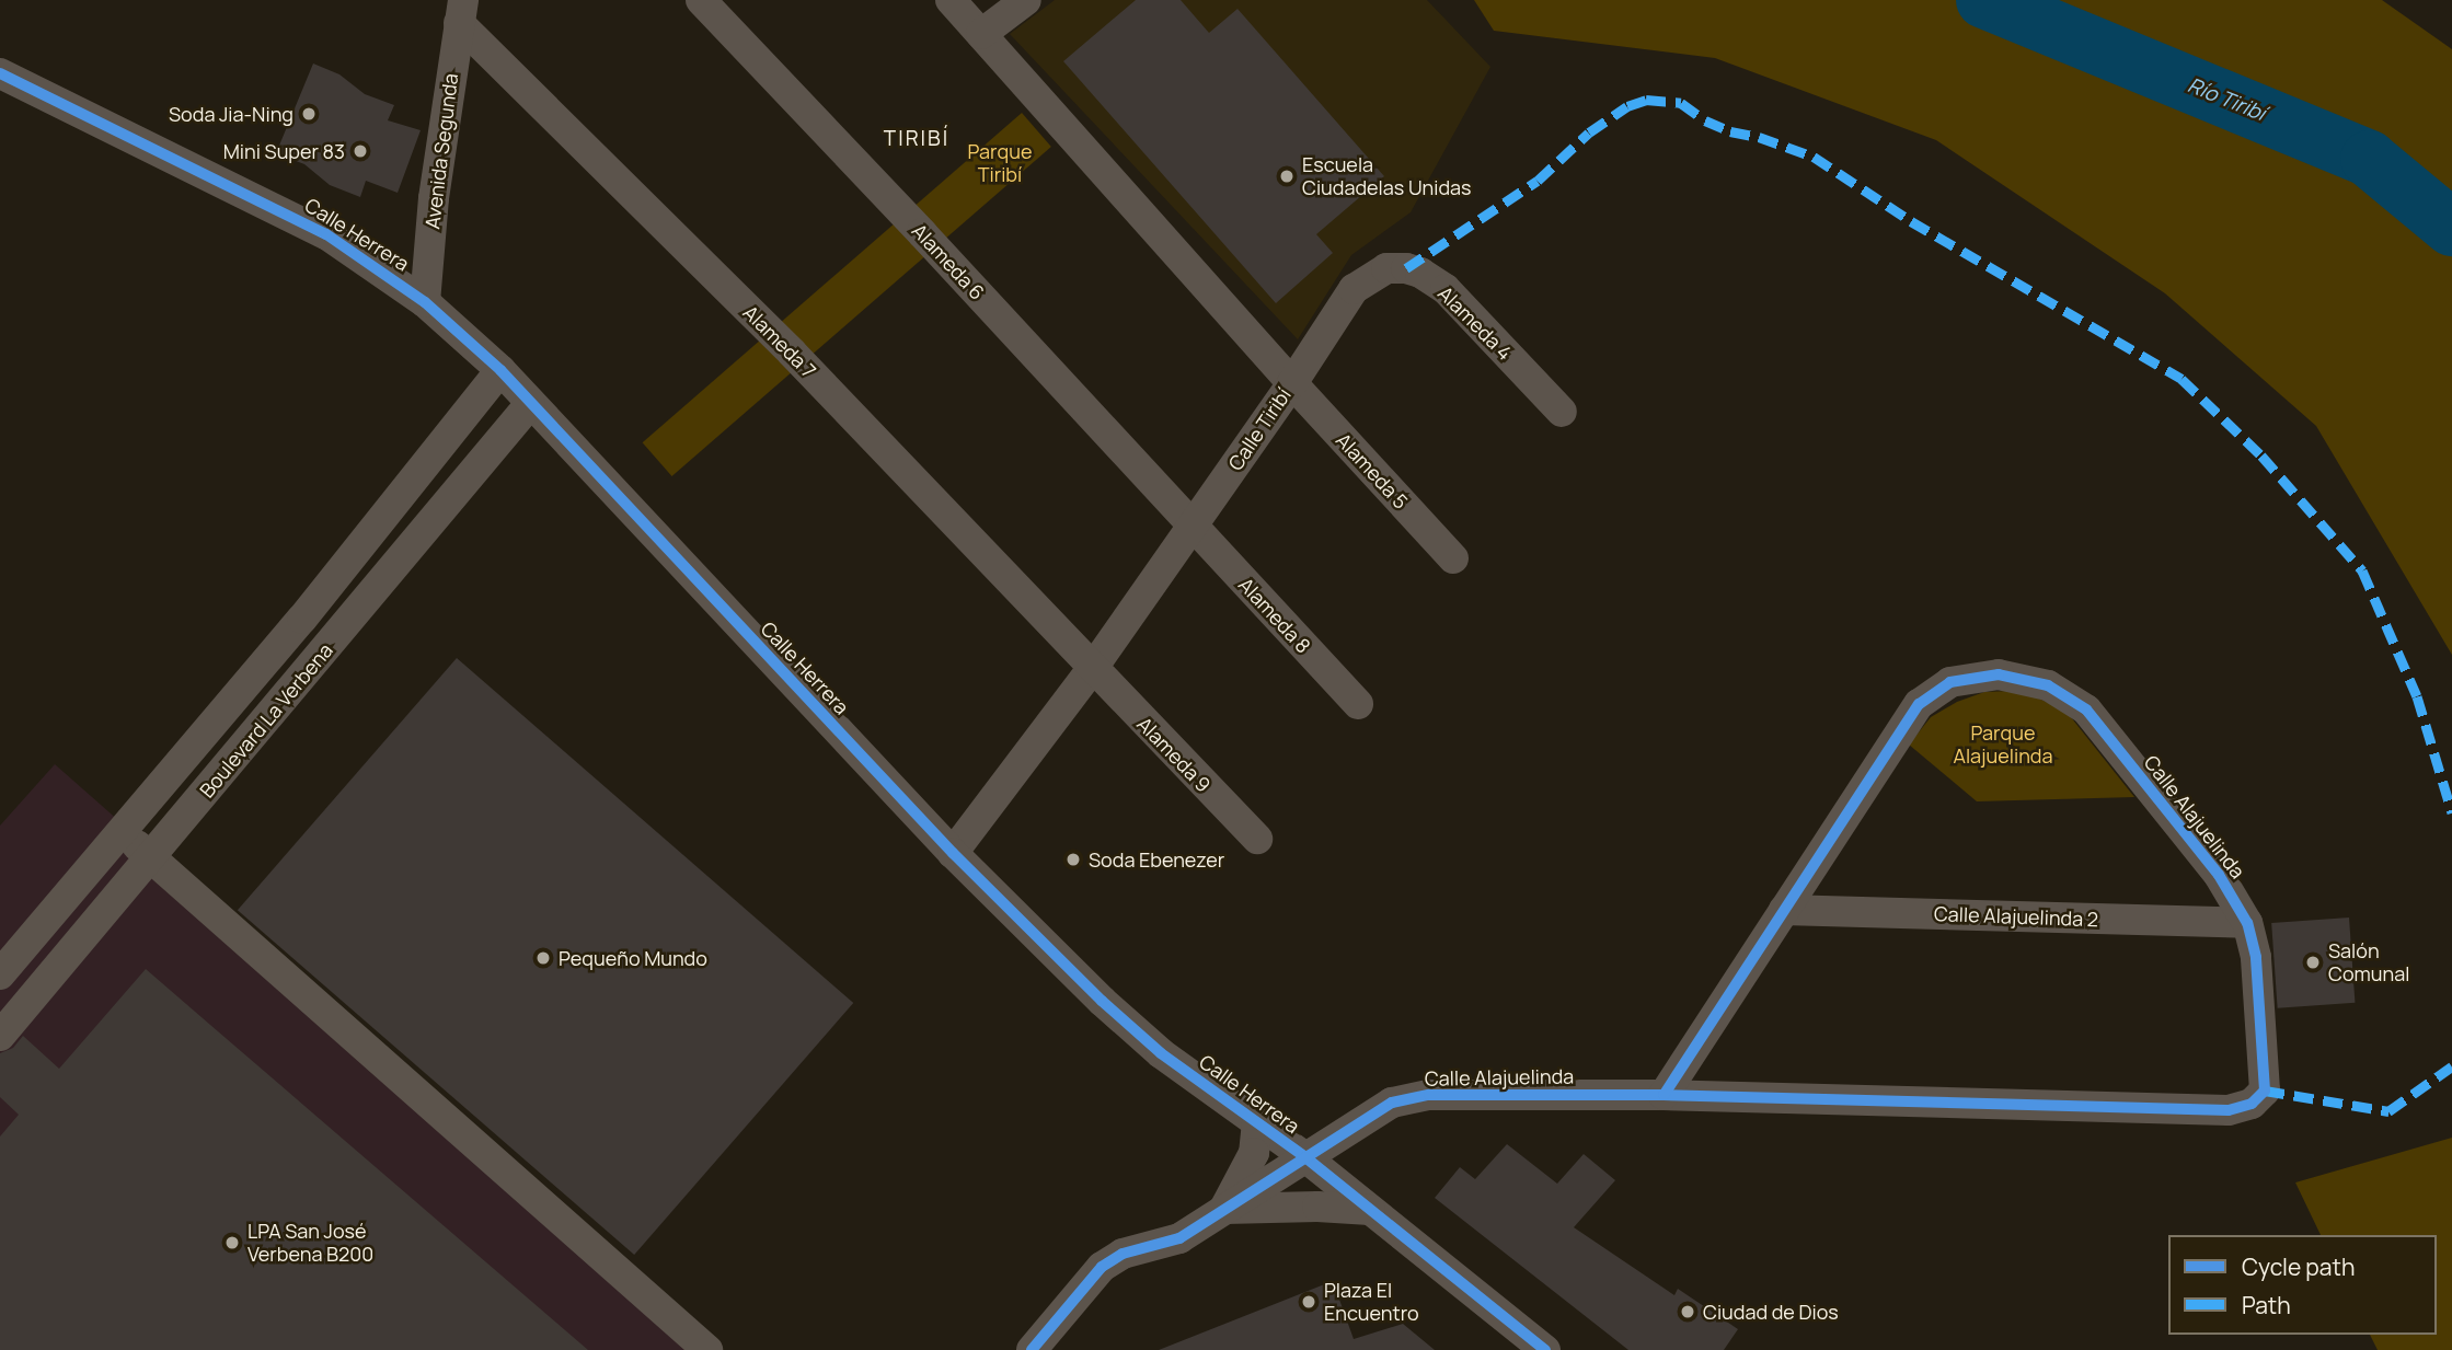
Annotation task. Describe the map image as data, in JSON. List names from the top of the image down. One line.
{"streets":{"street":["Avenida Segunda","Calle Herrera","Alameda 6","Alameda 4","Alameda 7","Calle Tiribí","Alameda 5","Alameda 8","Boulevard La Verbena","Alameda 9","Calle Alajuelinda","Calle Alajuelinda 2"]},"crossings":[["Avenida Segunda","Calle Herrera"],["Avenida Segunda","Alameda 7"],["Calle Herrera","Calle Tiribí"],["Calle Herrera","Boulevard La Verbena"],["Calle Herrera","Calle Alajuelinda"],["Alameda 6","Calle Tiribí"],["Alameda 6","Alameda 8"],["Alameda 4","Calle Tiribí"],["Alameda 4","Alameda 5"],["Alameda 7","Calle Tiribí"],["Alameda 7","Alameda 9"],["Calle Tiribí","Alameda 5"],["Calle Tiribí","Alameda 8"],["Calle Tiribí","Alameda 9"],["Calle Alajuelinda","Calle Alajuelinda 2"]],"districts":["TIRIBÍ"],"water":["Río Tiribí"],"parks":["Parque Tiribí","Parque Alajuelinda"],"places":["Soda Jia-Ning","Mini Super 83","Escuela Ciudadelas Unidas","Soda Ebenezer","Pequeño Mundo","Salón Comunal","LPA San José Verbena B200","Plaza El Encuentro","Ciudad de Dios"],"legend":["Cycle path","Path"]}
